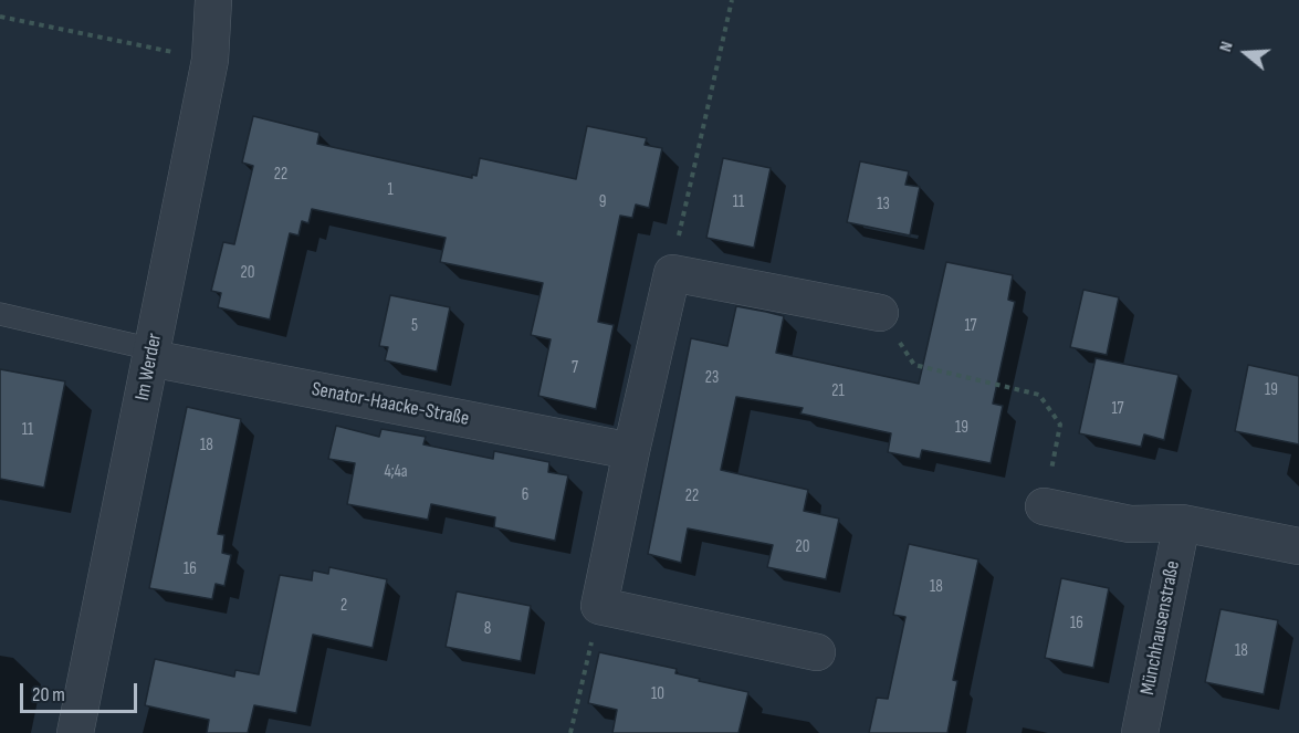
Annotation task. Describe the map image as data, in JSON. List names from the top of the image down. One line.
{"streets":{"street":["Im Werder","Senator-Haacke-Straße","Münchhausenstraße"]},"crossings":[["Im Werder","Senator-Haacke-Straße"]],"house_numbers":["22","1","9","11","13","20","5","17","7","23","19","21","17","19","11","18","4;4a","6","22","20","16","18","2","16","8","18","10"],"scale_bar":"20 m","north":"left"}
